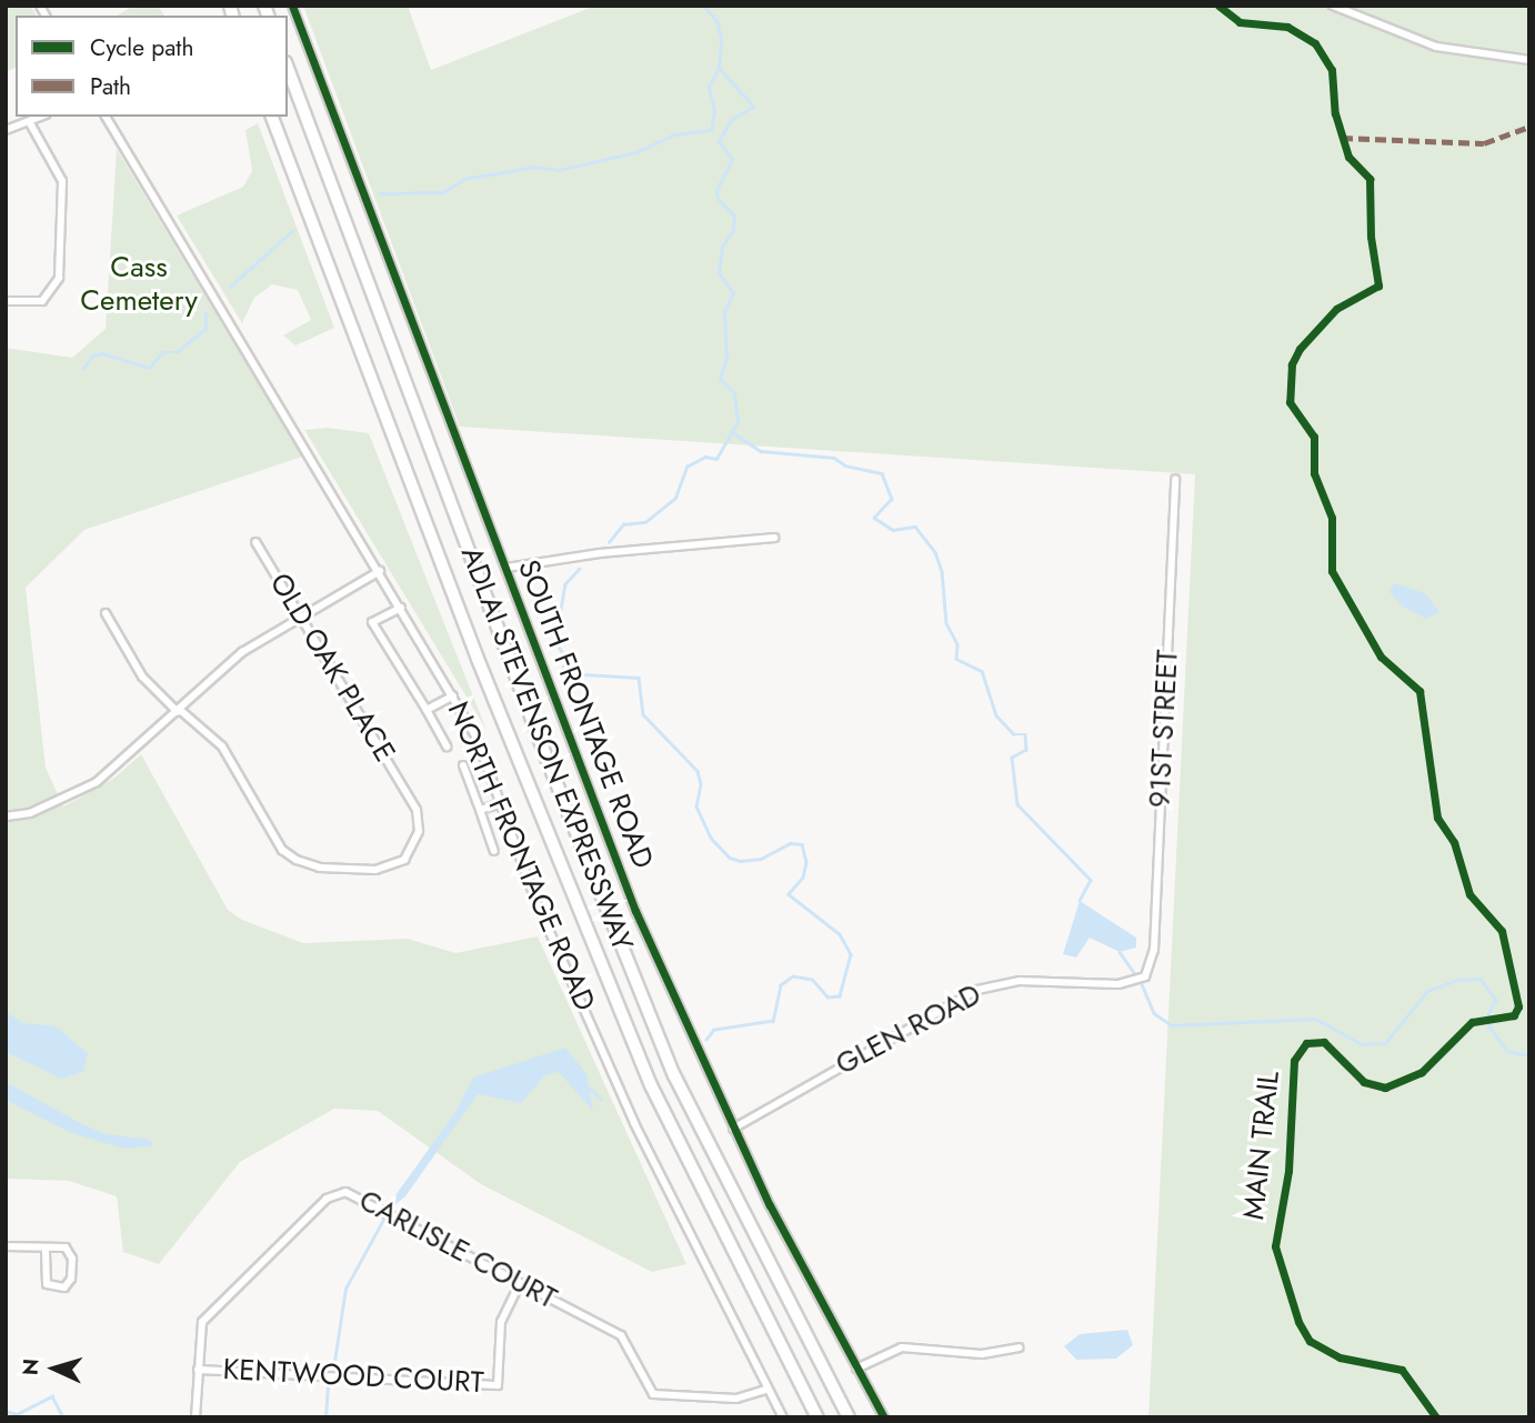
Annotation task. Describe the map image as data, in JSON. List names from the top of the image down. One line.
{"streets":{"highway":["ADLAI STEVENSON EXPRESSWAY"],"street":["OLD OAK PLACE","SOUTH FRONTAGE ROAD","91ST STREET","NORTH FRONTAGE ROAD","GLEN ROAD","CARLISLE COURT","KENTWOOD COURT"],"cycle path":["MAIN TRAIL"]},"crossings":[["SOUTH FRONTAGE ROAD","GLEN ROAD"],["91ST STREET","GLEN ROAD"],["NORTH FRONTAGE ROAD","CARLISLE COURT"],["CARLISLE COURT","KENTWOOD COURT"]],"parks":["Cass Cemetery"],"legend":["Cycle path","Path"],"north":"left"}
